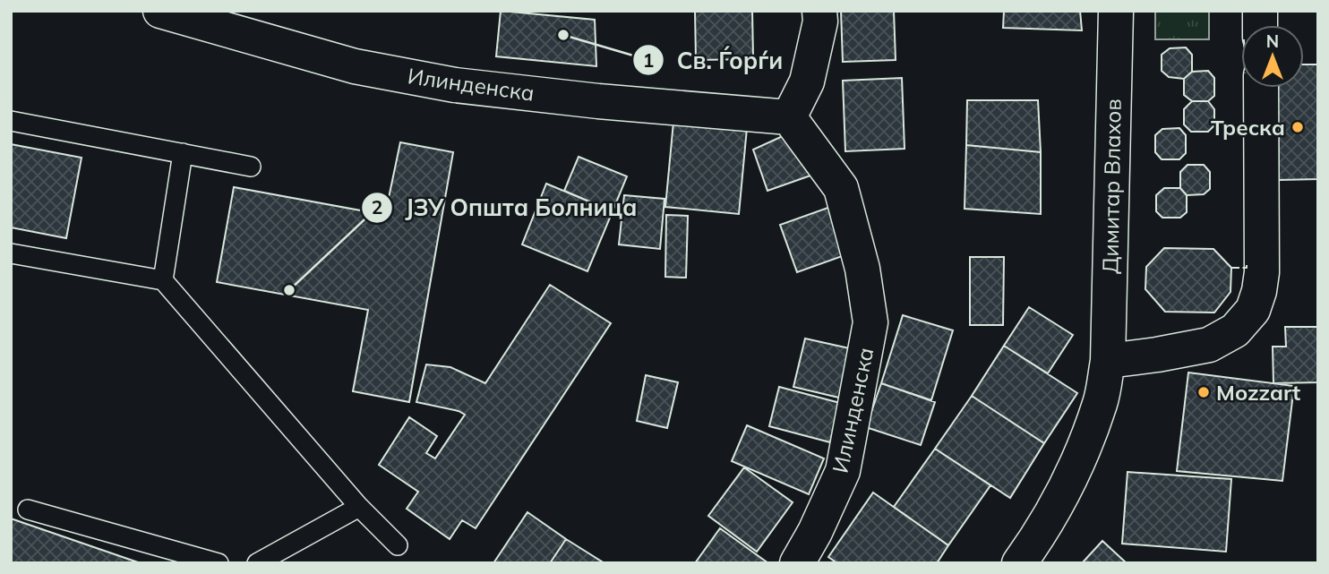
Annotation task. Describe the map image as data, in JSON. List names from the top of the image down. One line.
{"streets":{"street":["Илинденска","Димитар Влахов"]},"places":["Св. Ѓорѓи","Треска","ЈЗУ Општа Болница","Mozzart"],"north":"top"}
